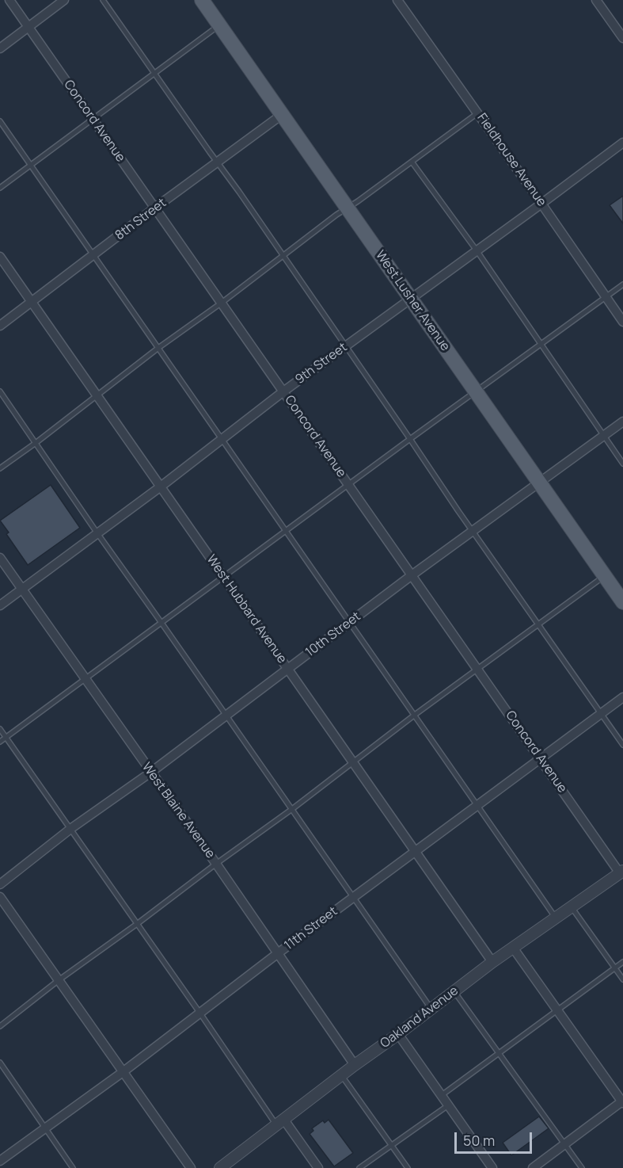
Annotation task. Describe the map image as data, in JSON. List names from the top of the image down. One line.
{"streets":{"main road":["West Lusher Avenue"],"street":["Concord Avenue","Fieldhouse Avenue","8th Street","9th Street","West Hubbard Avenue","10th Street","West Blaine Avenue","11th Street","Oakland Avenue"]},"crossings":[["Concord Avenue","8th Street"],["Concord Avenue","9th Street"],["Concord Avenue","10th Street"],["Concord Avenue","11th Street"],["Concord Avenue","Oakland Avenue"],["Fieldhouse Avenue","9th Street"],["8th Street","West Lusher Avenue"],["8th Street","West Hubbard Avenue"],["West Lusher Avenue","9th Street"],["West Lusher Avenue","10th Street"],["9th Street","West Hubbard Avenue"],["9th Street","West Blaine Avenue"],["West Hubbard Avenue","10th Street"],["West Hubbard Avenue","11th Street"],["West Hubbard Avenue","Oakland Avenue"],["10th Street","West Blaine Avenue"],["West Blaine Avenue","11th Street"],["West Blaine Avenue","Oakland Avenue"]],"scale_bar":"50 m"}
